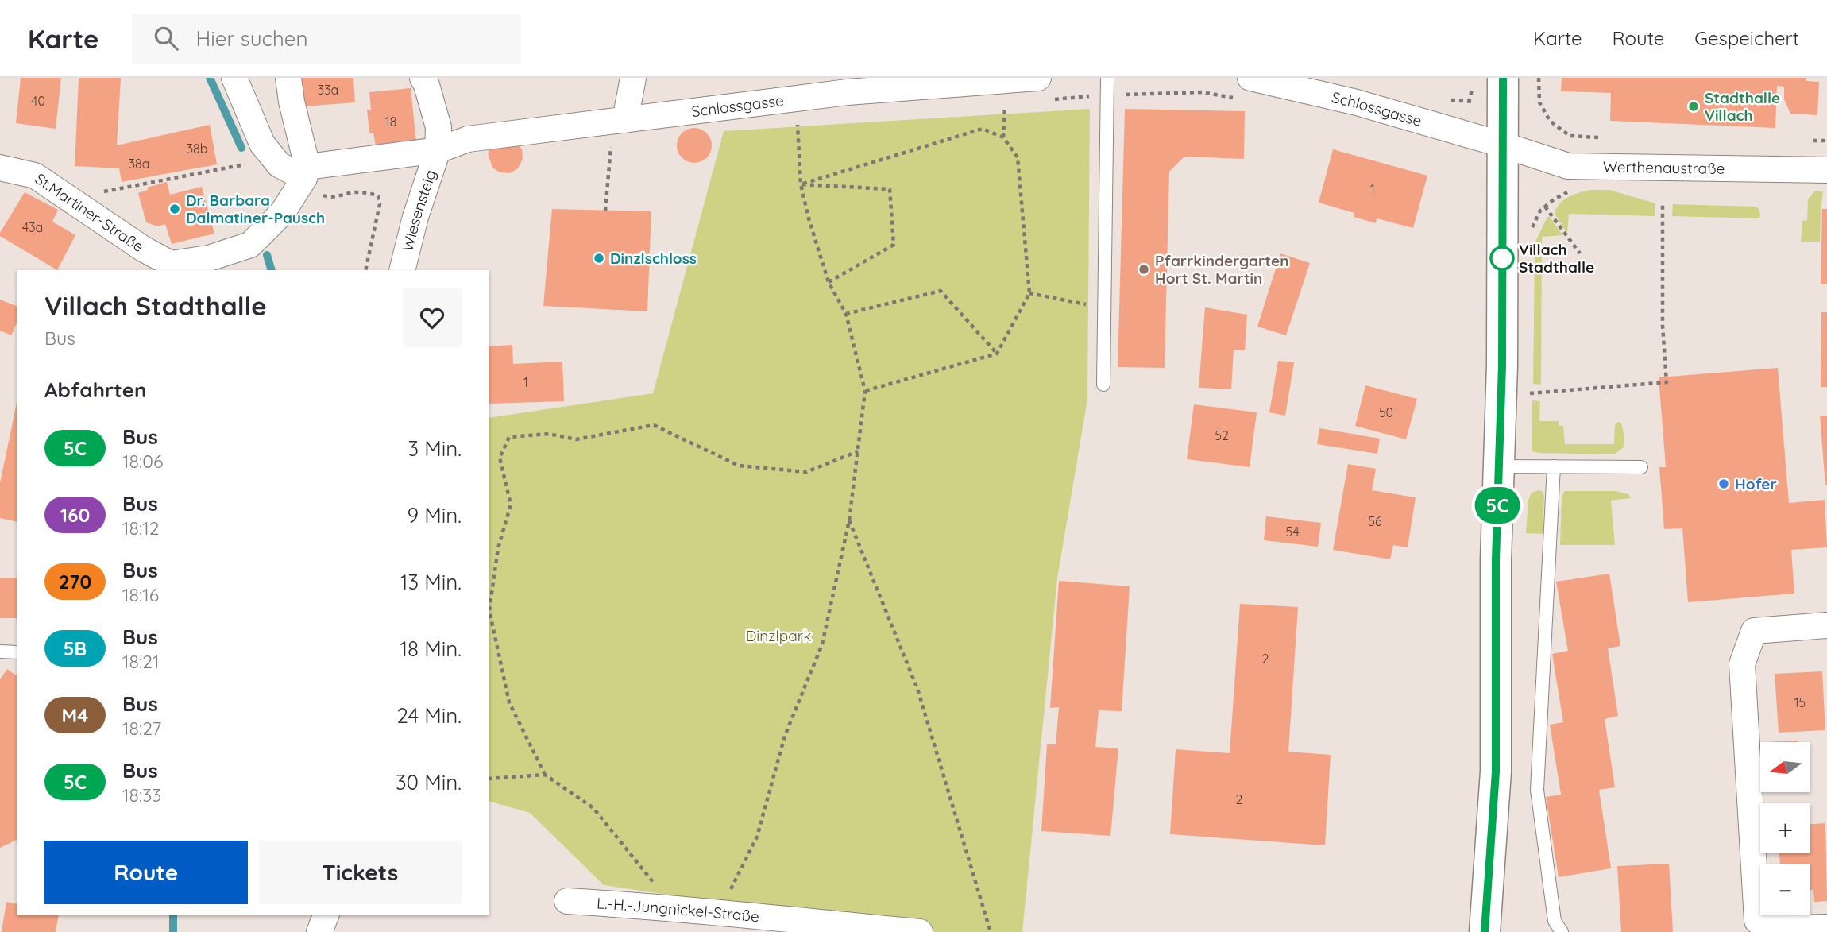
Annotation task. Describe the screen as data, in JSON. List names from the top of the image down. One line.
{"streets":{"street":["Schlossgasse","Werthenaustraße","Wiesensteig","St.Martiner-Straße","L.-H.-Jungnickel-Straße"]},"crossings":[["Schlossgasse","Werthenaustraße"],["Schlossgasse","Wiesensteig"],["Schlossgasse","St.Martiner-Straße"]],"parks":["Dinzlpark"],"places":["Stadthalle Villach","Dr. Barbara Dalmatiner-Pausch","Dinzlschloss","Villach Stadthalle","Pfarrkindergarten Hort St. Martin","Hofer"],"lines":["bus line 5C"],"house_numbers":["33a","40","18","38b","38a","1","43a","1","50","52","56","54","2","15","2"],"north":"left","page":{"header":"Karte","search":"Hier suchen","nav":["Karte","Route","Gespeichert"],"on_map":"5C","heading":[["Villach Stadthalle","Bus"],"Abfahrten"],"list":[{"mark":"5C","name":"Bus","note":"18:06","value":"3 Min."},{"mark":"160","name":"Bus","note":"18:12","value":"9 Min."},{"mark":"270","name":"Bus","note":"18:16","value":"13 Min."},{"mark":"5B","name":"Bus","note":"18:21","value":"18 Min."},{"mark":"M4","name":"Bus","note":"18:27","value":"24 Min."},{"mark":"5C","name":"Bus","note":"18:33","value":"30 Min."}],"map_buttons":["+","−"],"buttons":["Route","Tickets"]}}
